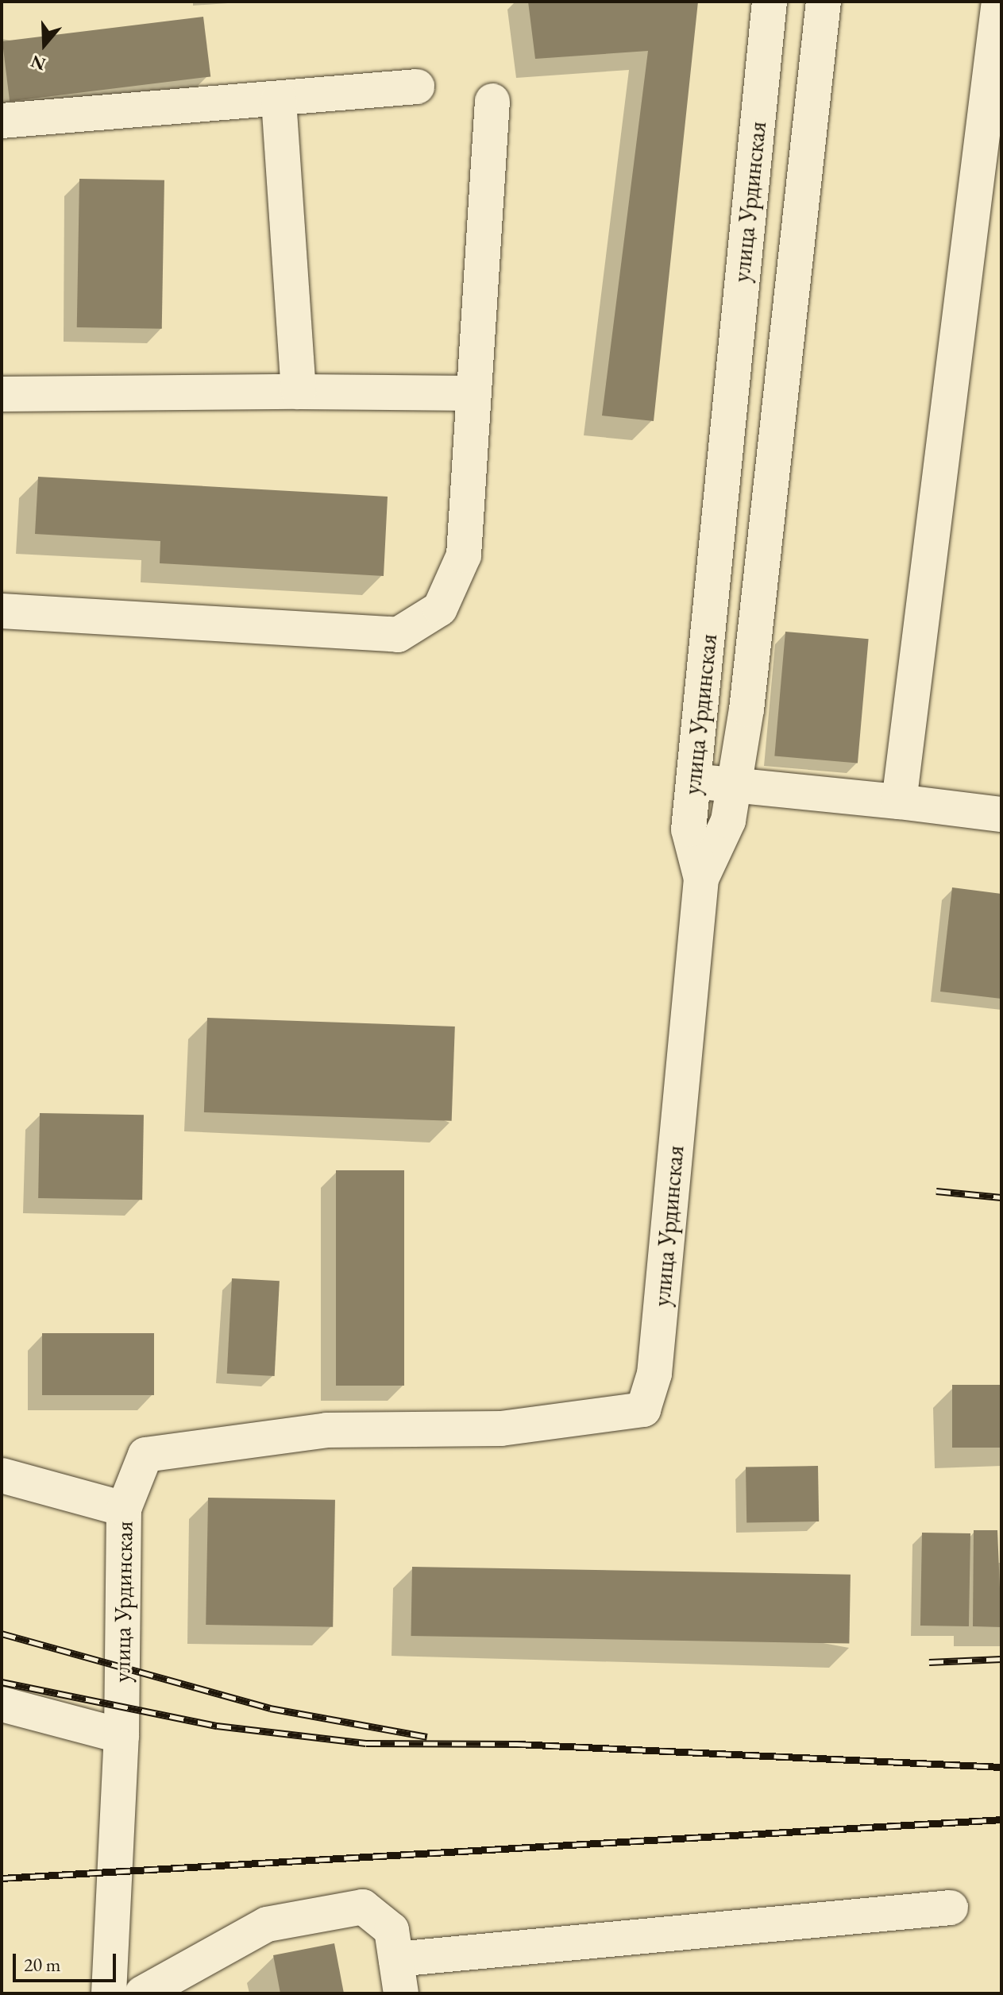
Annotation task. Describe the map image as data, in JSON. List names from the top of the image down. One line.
{"streets":{"street":["улица Урдинская"]},"scale_bar":"20 m","north":"bottom"}
